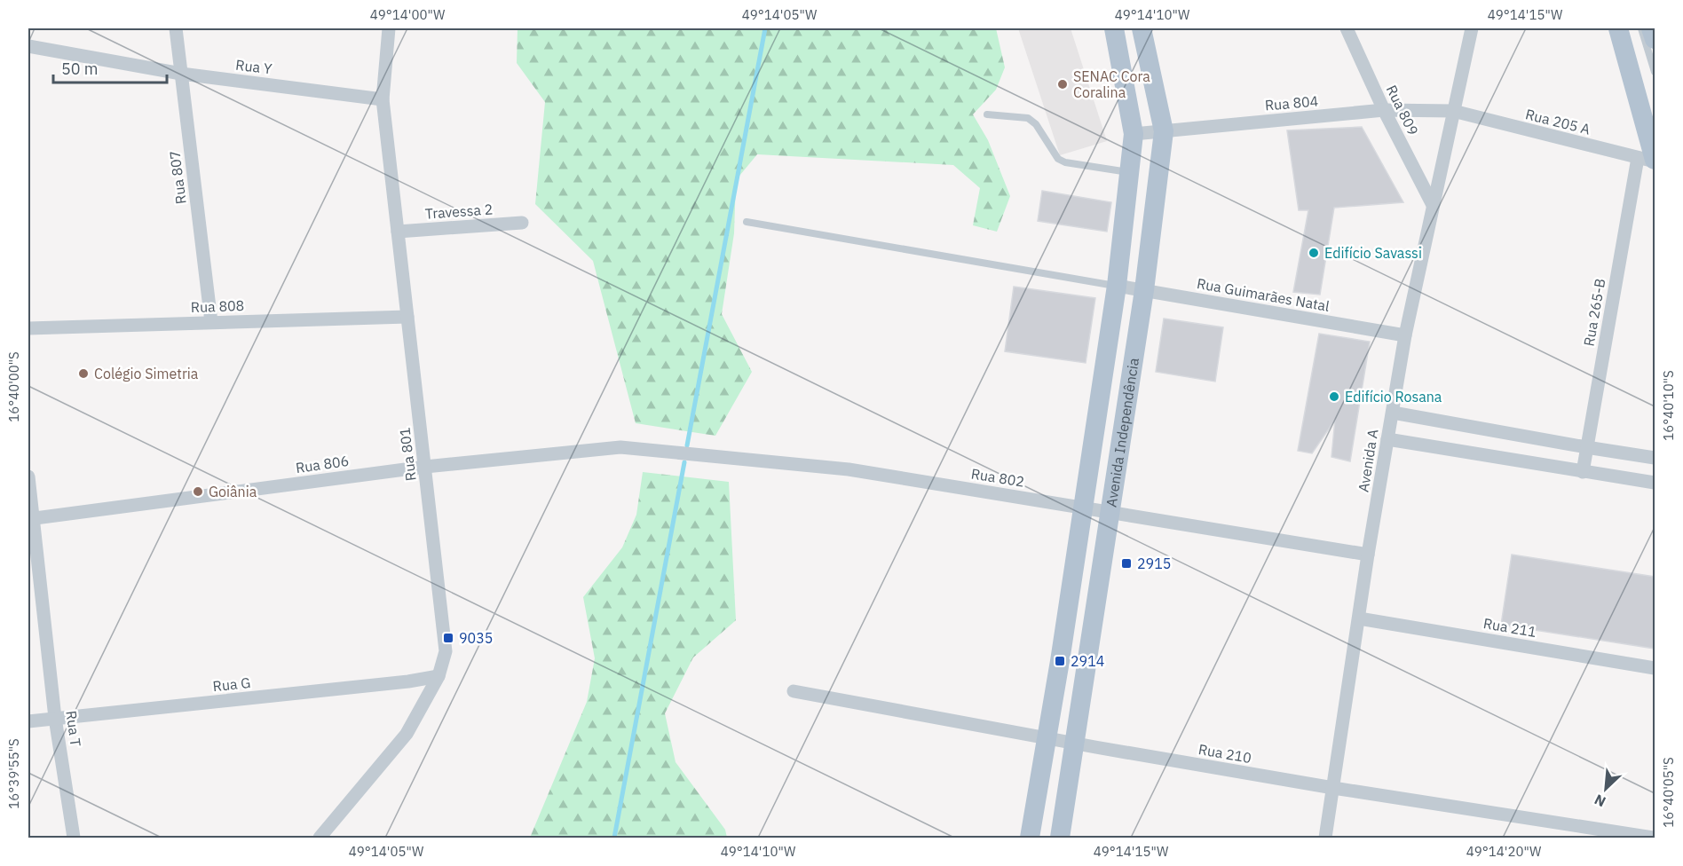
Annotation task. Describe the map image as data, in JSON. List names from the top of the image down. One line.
{"streets":{"main road":["Avenida Independência"],"street":["Rua Y","Rua 804","Rua 809","Rua 205 A","Rua 807","Travessa 2","Rua Guimarães Natal","Rua 808","Rua 265-B","Rua 801","Avenida A","Rua 806","Rua 802","Rua 211","Rua G","Rua T","Rua 210"]},"crossings":[["Rua Y","Rua 807"],["Rua Y","Rua 801"],["Rua 804","Rua 809"],["Rua 804","Rua 205 A"],["Rua 804","Avenida Independência"],["Rua 804","Avenida A"],["Rua 809","Avenida A"],["Rua 205 A","Rua 265-B"],["Rua 205 A","Avenida A"],["Rua 807","Rua 808"],["Travessa 2","Rua 801"],["Rua Guimarães Natal","Avenida Independência"],["Rua Guimarães Natal","Avenida A"],["Rua 808","Rua 801"],["Avenida Independência","Rua 802"],["Avenida Independência","Rua 210"],["Rua 801","Rua 806"],["Rua 801","Rua G"],["Avenida A","Rua 802"],["Avenida A","Rua 211"],["Avenida A","Rua 210"],["Rua 806","Rua 802"],["Rua 806","Rua T"],["Rua G","Rua T"]],"places":{"other":["SENAC Cora Coralina","Edifício Savassi","Colégio Simetria","Edifício Rosana","Goiânia"],"transit":["2915","9035","2914"]},"scale_bar":"50 m","north":"bottom left","coordinates":["49°14'00\"W","49°14'05\"W","49°14'10\"W","49°14'15\"W","16°40'00\"S","16°40'10\"S","16°39'55\"S","16°40'05\"S","49°14'20\"W"]}
